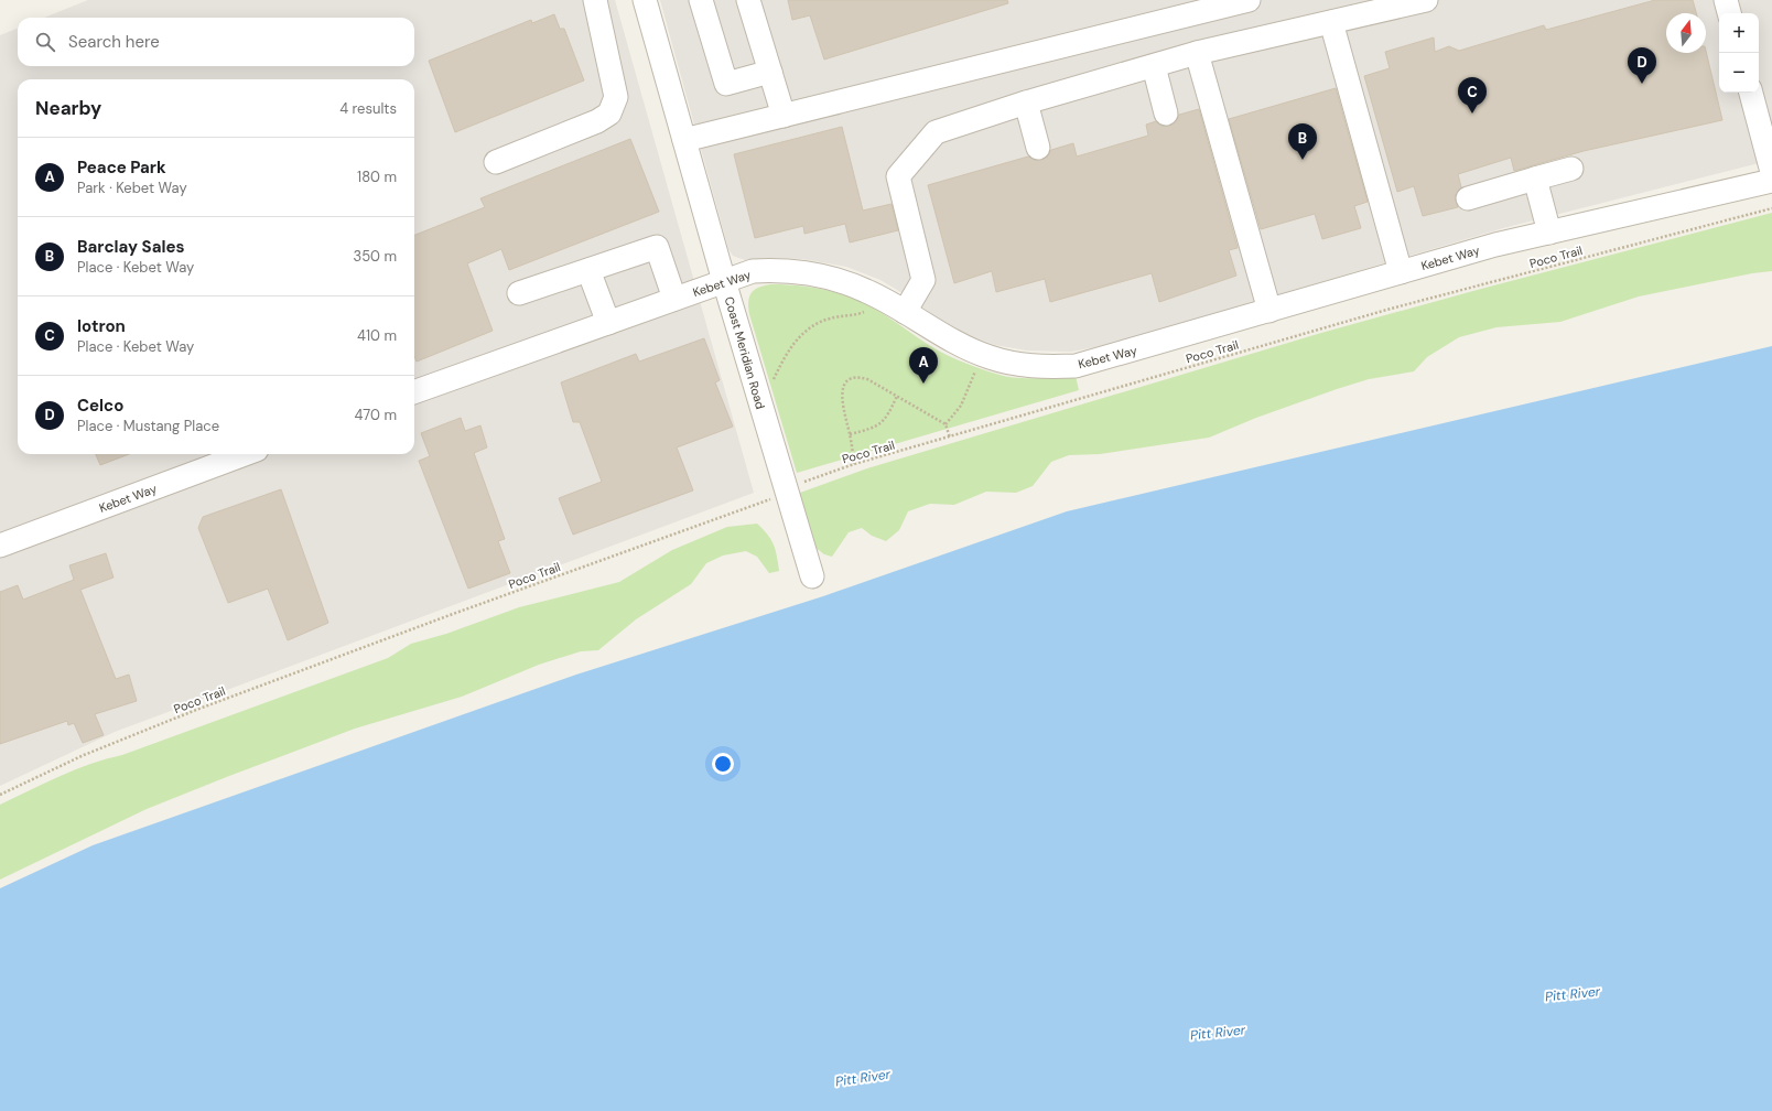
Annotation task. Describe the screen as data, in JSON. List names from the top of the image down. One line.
{"streets":{"street":["Kebet Way","Coast Meridian Road"],"path":["Poco Trail"]},"crossings":[["Poco Trail","Coast Meridian Road"],["Kebet Way","Coast Meridian Road"]],"water":["Pitt River"],"north":"top","page":{"map_buttons":["+","−"],"search":"Search here","pins":["D","C","B","A"],"heading":["Nearby","4 results"],"list":[{"mark":"A","name":"Peace Park","note":"Park · Kebet Way","value":"180 m"},{"mark":"B","name":"Barclay Sales","note":"Place · Kebet Way","value":"350 m"},{"mark":"C","name":"Iotron","note":"Place · Kebet Way","value":"410 m"},{"mark":"D","name":"Celco","note":"Place · Mustang Place","value":"470 m"}]}}
